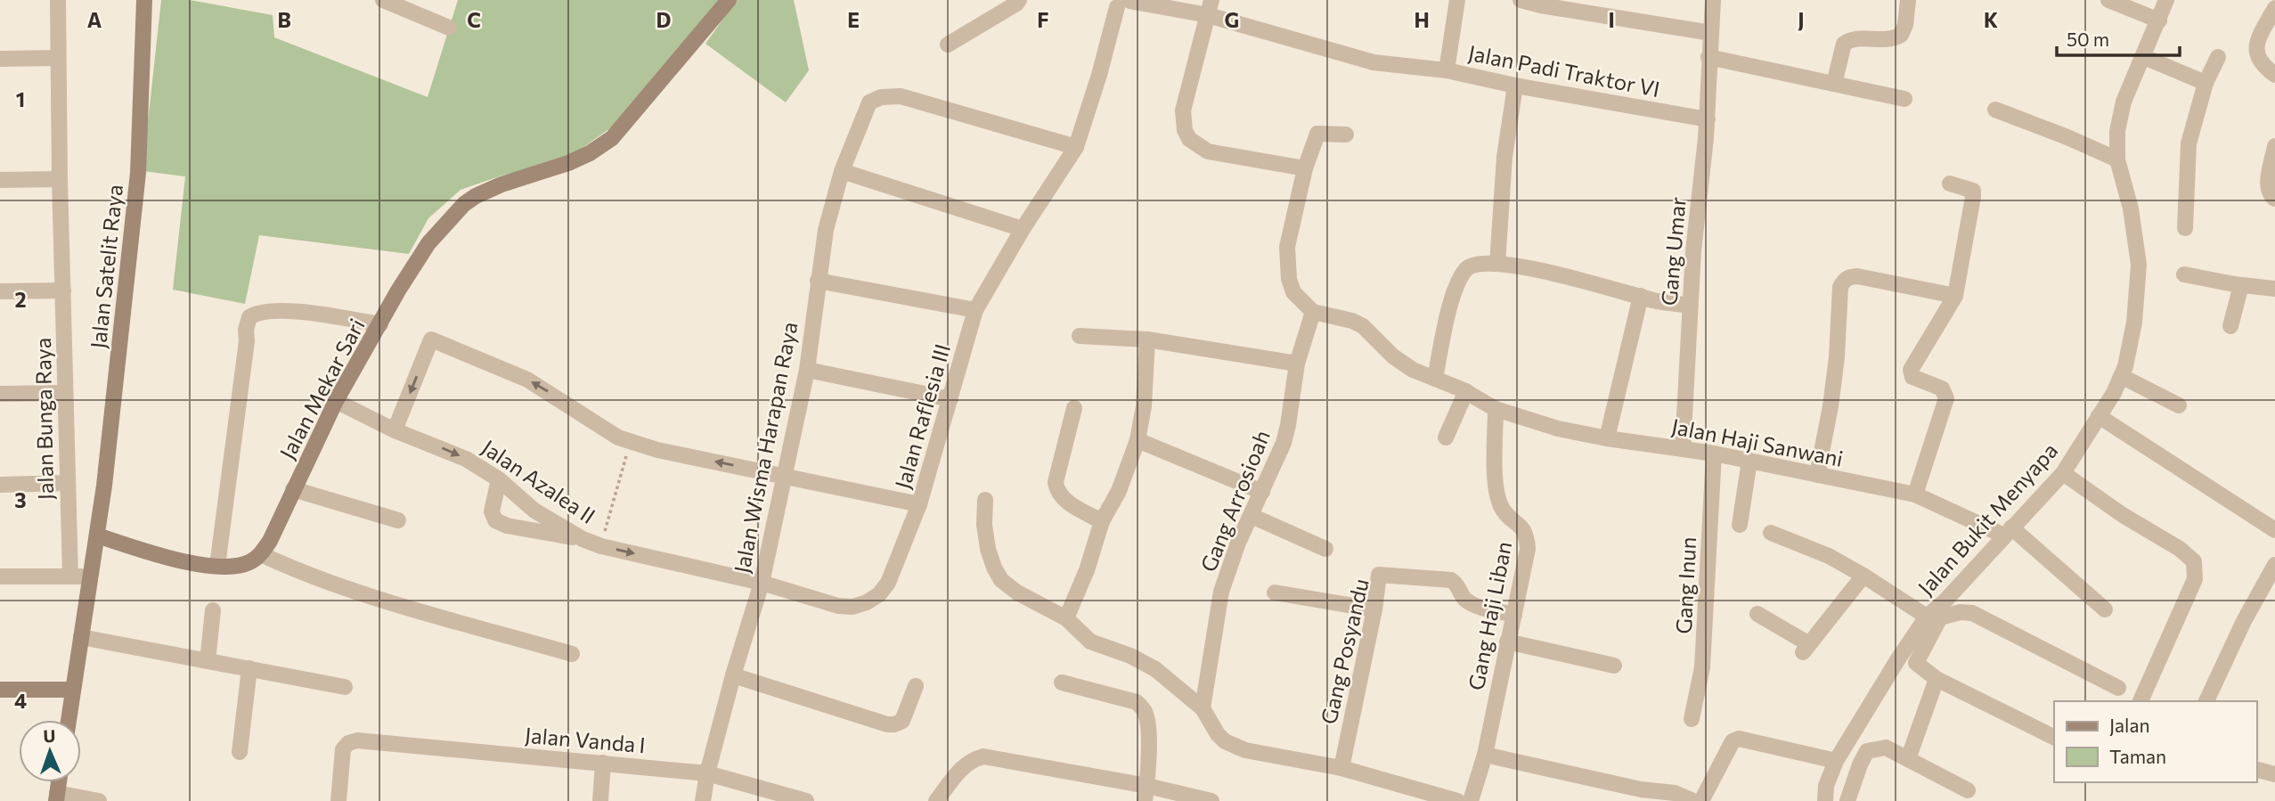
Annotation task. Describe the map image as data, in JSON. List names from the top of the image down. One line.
{"streets":{"street":["Jalan Padi Traktor VI","Gang Umar","Jalan Satelit Raya","Jalan Mekar Sari","Jalan Raflesia III","Jalan Bunga Raya","Jalan Haji Sanwani","Jalan Wisma Harapan Raya","Jalan Azalea II","Gang Arrosioah","Jalan Bukit Menyapa","Gang Inun","Gang Haji Liban","Gang Posyandu","Jalan Vanda I"]},"crossings":[["Jalan Padi Traktor VI","Gang Umar"],["Gang Umar","Jalan Haji Sanwani"],["Jalan Mekar Sari","Jalan Azalea II"],["Jalan Raflesia III","Jalan Wisma Harapan Raya"],["Jalan Raflesia III","Jalan Azalea II"],["Jalan Haji Sanwani","Gang Arrosioah"],["Jalan Haji Sanwani","Jalan Bukit Menyapa"],["Jalan Haji Sanwani","Gang Inun"],["Jalan Haji Sanwani","Gang Haji Liban"],["Jalan Wisma Harapan Raya","Jalan Azalea II"],["Jalan Wisma Harapan Raya","Jalan Vanda I"],["Gang Haji Liban","Gang Posyandu"]],"legend":["Jalan","Taman"],"scale_bar":"50 m","north":"top","grid":{"columns":["A","B","C","D","E","F","G","H","I","J","K"],"rows":["1","2","3","4"]}}
